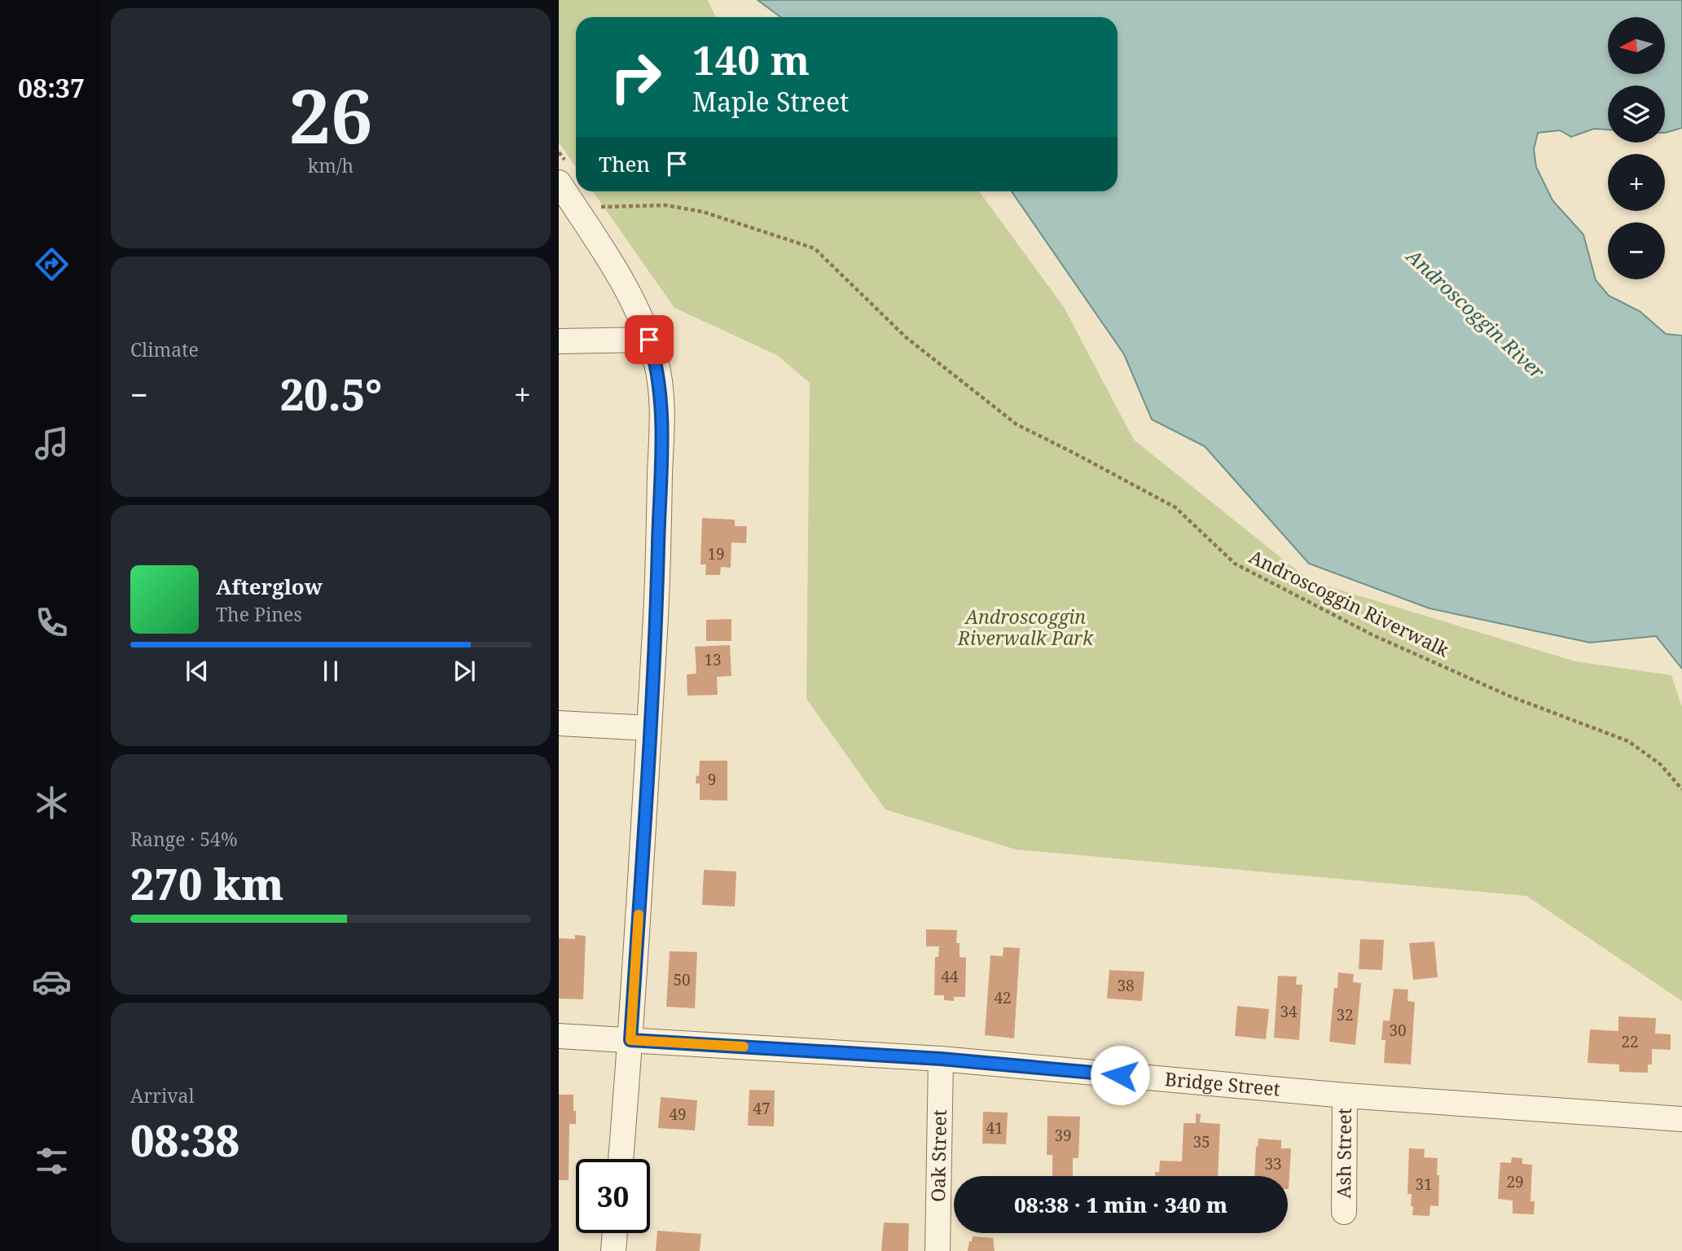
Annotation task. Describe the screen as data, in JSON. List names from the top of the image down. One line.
{"streets":{"street":["Bridge Street","Ash Street","Oak Street"],"path":["Androscoggin Riverwalk"]},"crossings":[["Bridge Street","Ash Street"],["Bridge Street","Oak Street"]],"water":["Androscoggin River"],"parks":["Androscoggin Riverwalk Park"],"house_numbers":["19","13","9","44","50","38","42","34","32","30","22","47","49","41","39","35","33","29","31"],"north":"left","page":{"tabs":"08:37","tile":[["26","km/h"],"Climate",["Range · 54%","270 km"],["Arrival","08:38"]],"map_buttons":["+","−"],"turn":["140 m","Maple Street"],"then":"Then","heat":["−","20.5°","+"],"song":["Afterglow","The Pines"],"limit":"30","trip":"08:38 · 1 min · 340 m"}}
